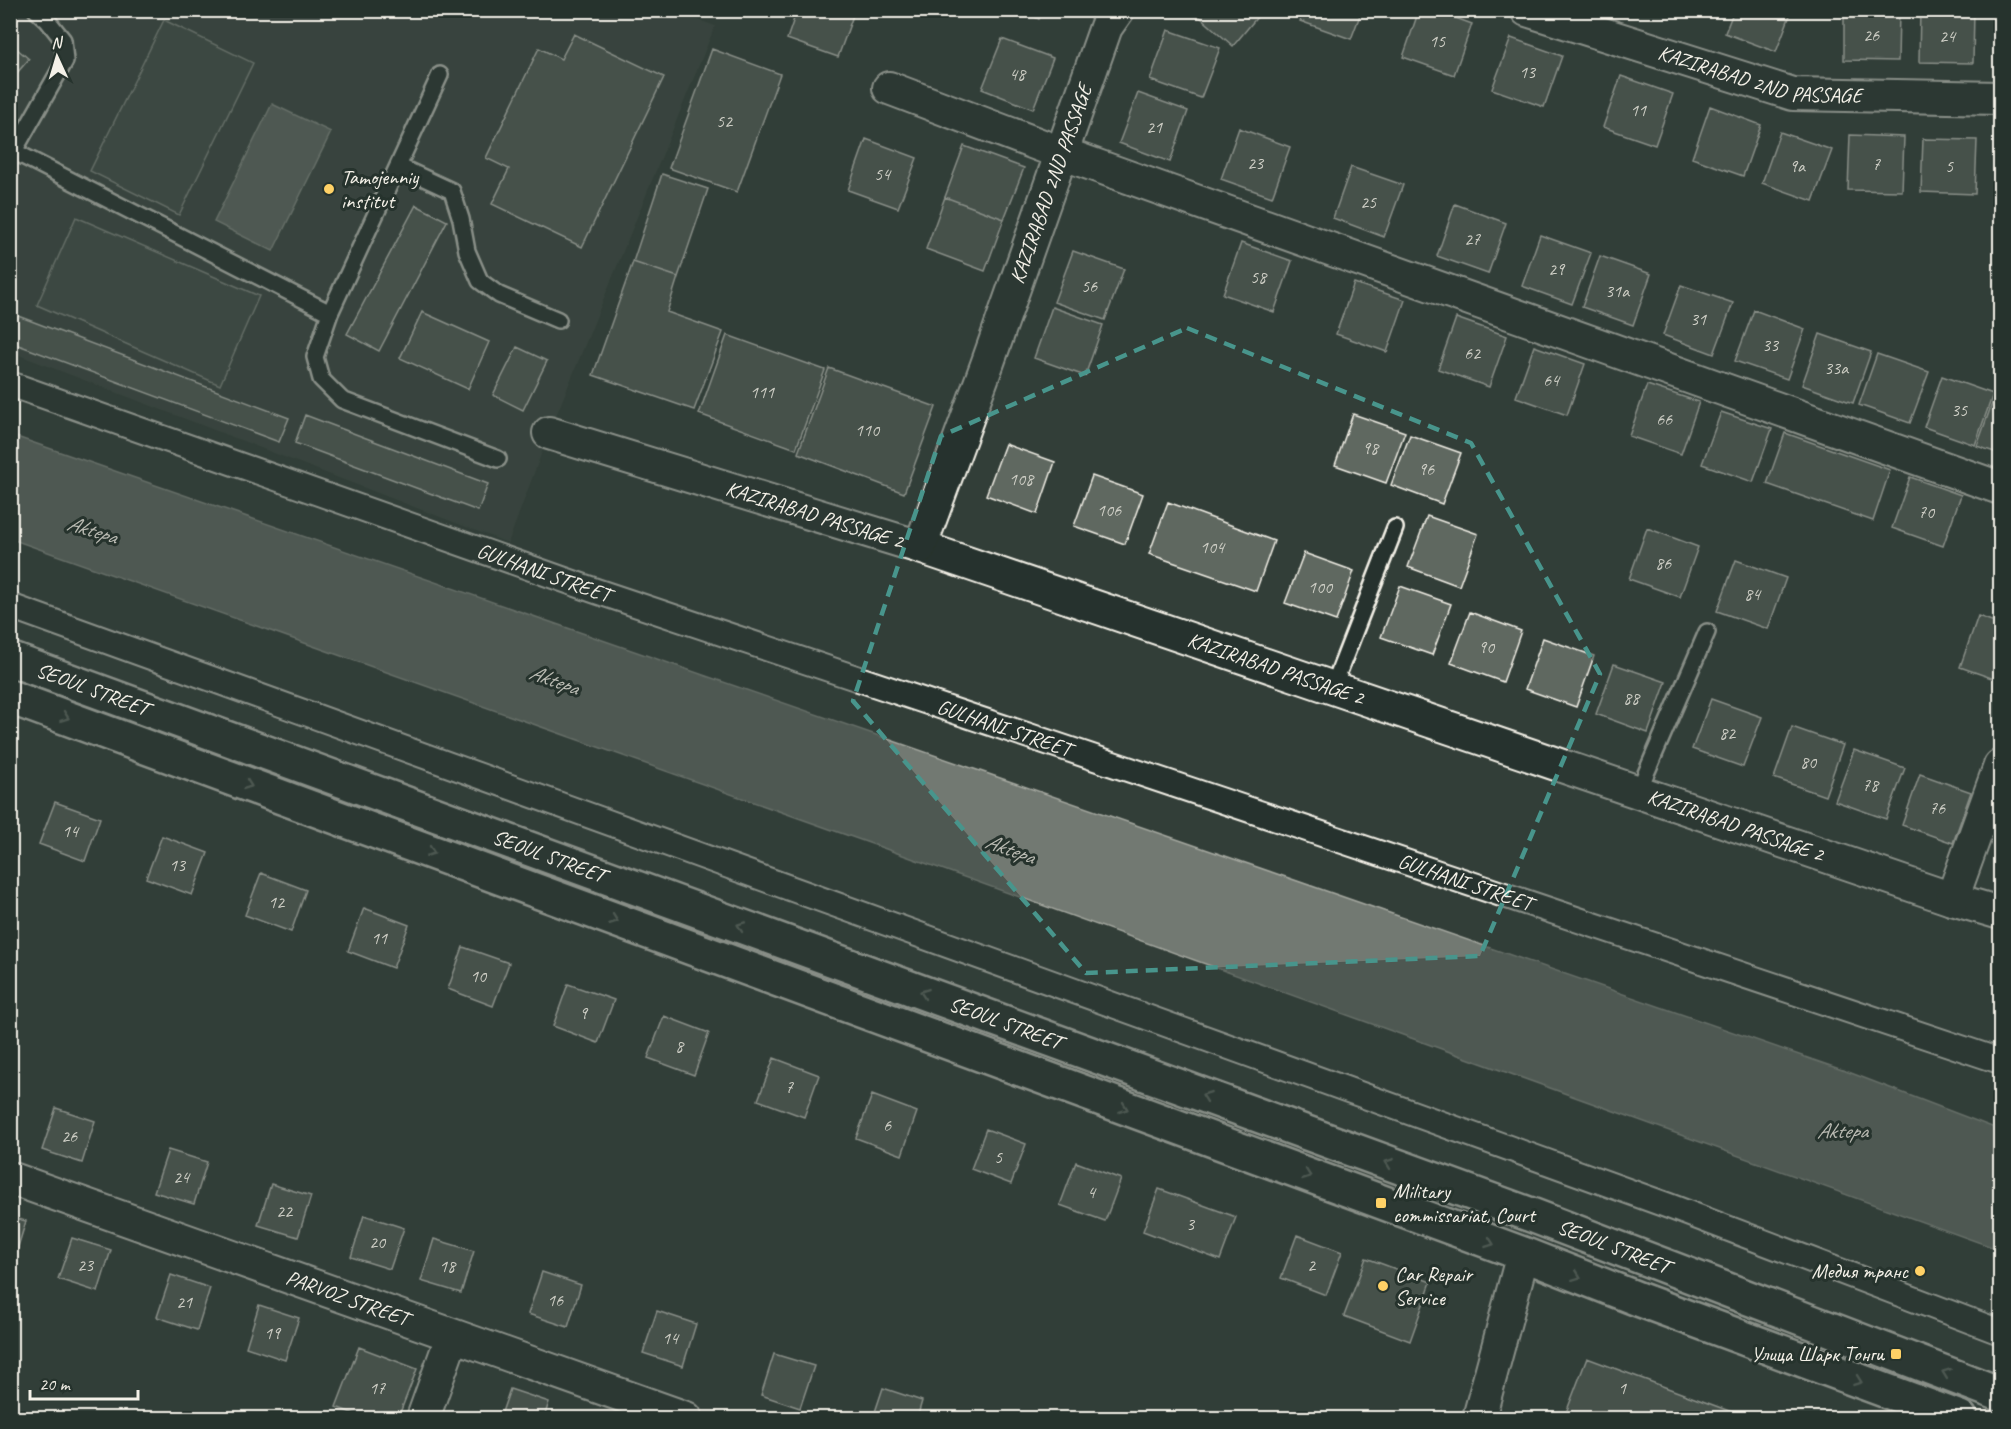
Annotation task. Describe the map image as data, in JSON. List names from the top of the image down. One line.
{"streets":{"main road":["SEOUL STREET"],"street":["KAZIRABAD 2ND PASSAGE","KAZIRABAD PASSAGE 2","GULHANI STREET","PARVOZ STREET"]},"crossings":[["KAZIRABAD 2ND PASSAGE","KAZIRABAD PASSAGE 2"]],"water":["Aktepa"],"places":{"other":["Tamojenniy institut","Медия транс","Car Repair Service"],"transit":["Military commissariat, Court","Улица Шарк Тонги"]},"house_numbers":["26","24","15","13","48","11","52","21","23","7","9а","5","54","25","27","29","58","56","31а","31","33","62","33а","64","111","35","66","110","98","96","108","106","70","104","86","100","84","90","88","82","80","78","76","14","13","12","11","10","9","8","7","6","26","5","24","4","22","3","20","23","2","18","16","21","19","14","17","1"],"scale_bar":"20 m","north":"top"}
